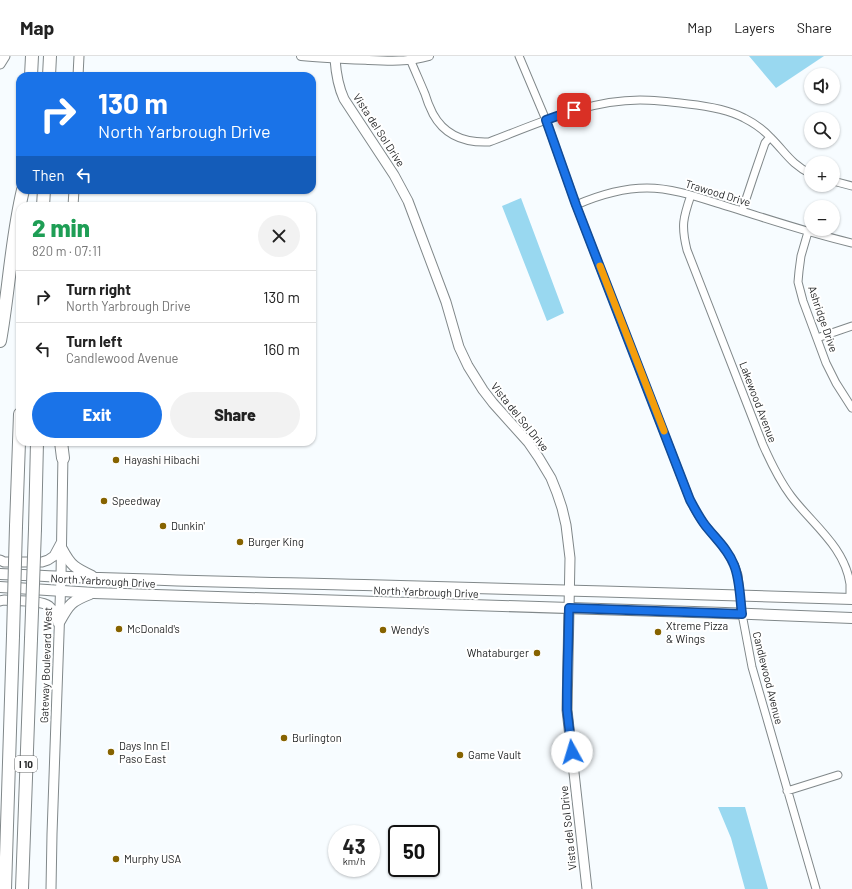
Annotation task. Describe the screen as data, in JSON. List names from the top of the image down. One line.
{"streets":{"highway":["I 10"],"main road":["Vista del Sol Drive","North Yarbrough Drive","Gateway Boulevard West"],"street":["Trawood Drive","Ashridge Drive","Lakewood Avenue","Candlewood Avenue"]},"crossings":[["Vista del Sol Drive","North Yarbrough Drive"],["Trawood Drive","Lakewood Avenue"],["Trawood Drive","Candlewood Avenue"],["Lakewood Avenue","North Yarbrough Drive"],["North Yarbrough Drive","Gateway Boulevard West"],["North Yarbrough Drive","Candlewood Avenue"]],"places":["Hayashi Hibachi","Speedway","Dunkin'","Burger King","McDonald's","Wendy's","Xtreme Pizza & Wings","Whataburger","Burlington","Days Inn El Paso East","Game Vault","Murphy USA"],"page":{"header":"Map","nav":["Map","Layers","Share"],"map_buttons":["+","−"],"turn":["130 m","North Yarbrough Drive"],"then":"Then","heading":["2 min","820 m · 07:11"],"list":[{"name":"Turn right","note":"North Yarbrough Drive","value":"130 m"},{"name":"Turn left","note":"Candlewood Avenue","value":"160 m"}],"buttons":["Exit","Share"],"speed":"43 km/h","limit":"50"}}
